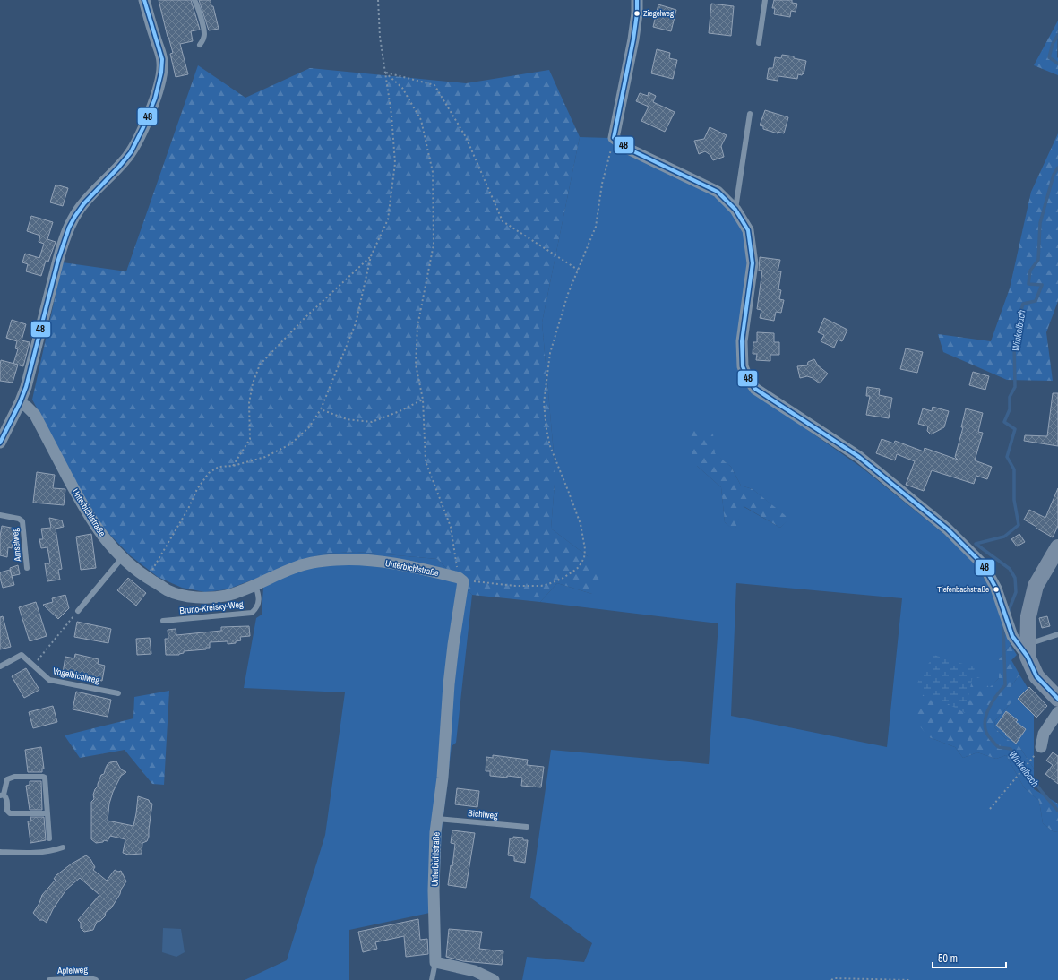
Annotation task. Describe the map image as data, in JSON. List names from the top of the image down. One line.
{"streets":{"street":["Unterbichlstraße"],"lane":["Amselweg","Bruno-Kreisky-Weg","Vogelbichlweg","Bichlweg","Apfelweg"]},"crossings":[["Unterbichlstraße","Bruno-Kreisky-Weg"],["Unterbichlstraße","Bichlweg"]],"water":["Winkelbach"],"places":["Ziegelweg","Tiefenbachstraße"],"lines":["transit line 48"],"scale_bar":"50 m"}
